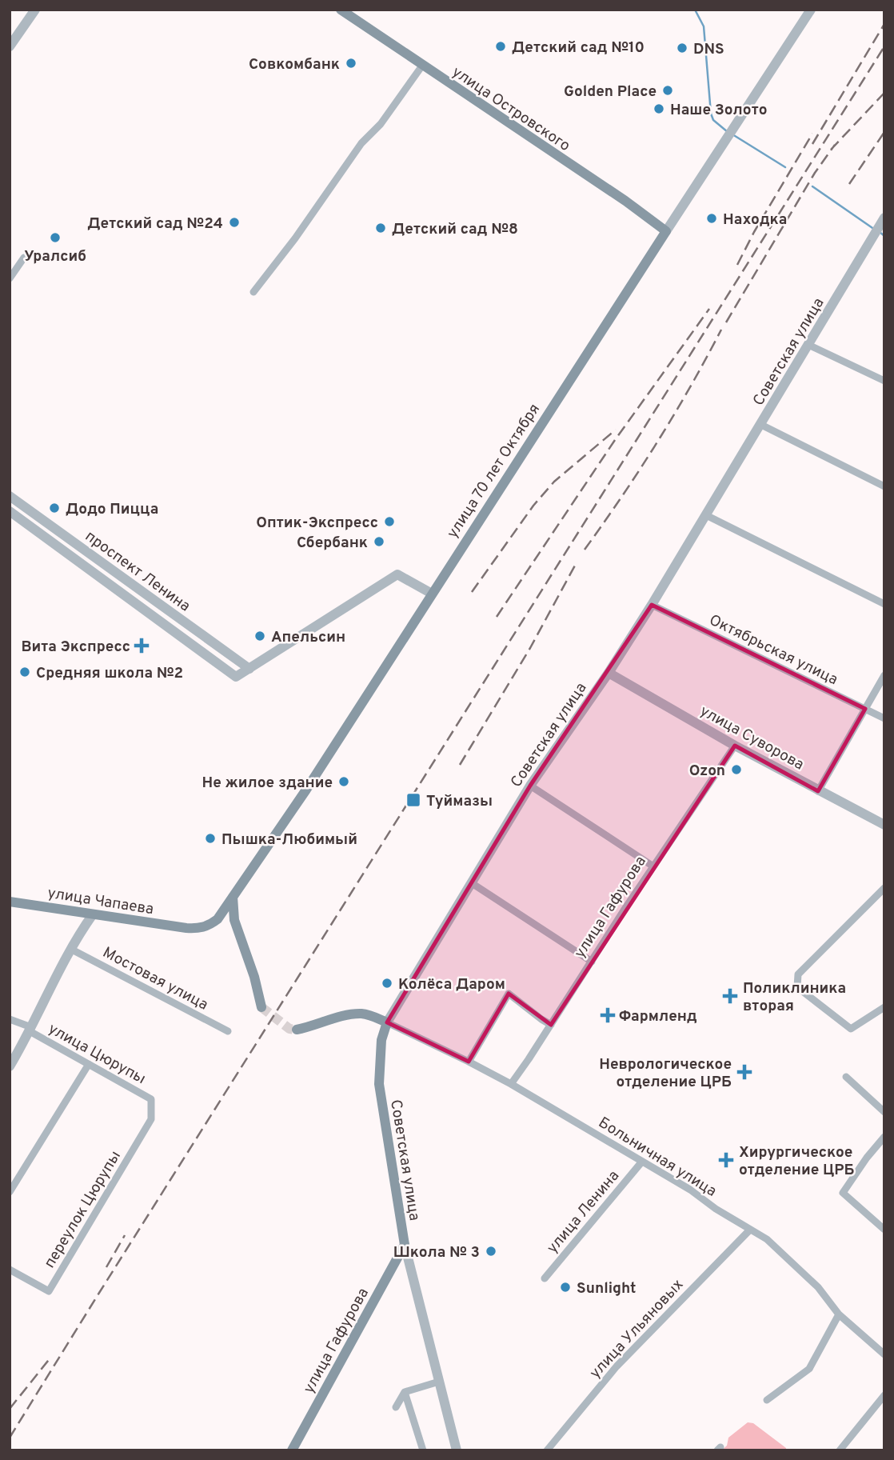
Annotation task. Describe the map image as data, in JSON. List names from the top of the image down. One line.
{"streets":{"main road":["улица Островского","Советская улица","улица 70 лет Октября","улица Чапаева","улица Гафурова"],"street":["проспект Ленина","Октябрьская улица","улица Суворова","Мостовая улица","улица Цюрупы","Больничная улица","переулок Цюрупы","улица Ленина","улица Ульяновых"]},"crossings":[["улица Островского","улица 70 лет Октября"],["Советская улица","Октябрьская улица"],["Советская улица","улица Суворова"],["Советская улица","улица Гафурова"],["Советская улица","Больничная улица"],["улица 70 лет Октября","улица Чапаева"],["улица Суворова","улица Гафурова"],["улица Гафурова","Больничная улица"],["улица Цюрупы","переулок Цюрупы"],["Больничная улица","улица Ленина"],["Больничная улица","улица Ульяновых"]],"places":{"other":["Детский сад №10","DNS","Совкомбанк","Golden Place","Наше Золото","Находка","Детский сад №24","Детский сад №8","Уралсиб","Додо Пицца","Оптик-Экспресс","Сбербанк","Апельсин","Средняя школа №2","Ozon","Не жилое здание","Пышка-Любимый","Колёса Даром","Школа № 3","Sunlight"],"health":["Вита Экспресс","Поликлиника вторая","Фармленд","Неврологическое отделение ЦРБ","Хирургическое отделение ЦРБ"],"transit":["Туймазы"]}}
